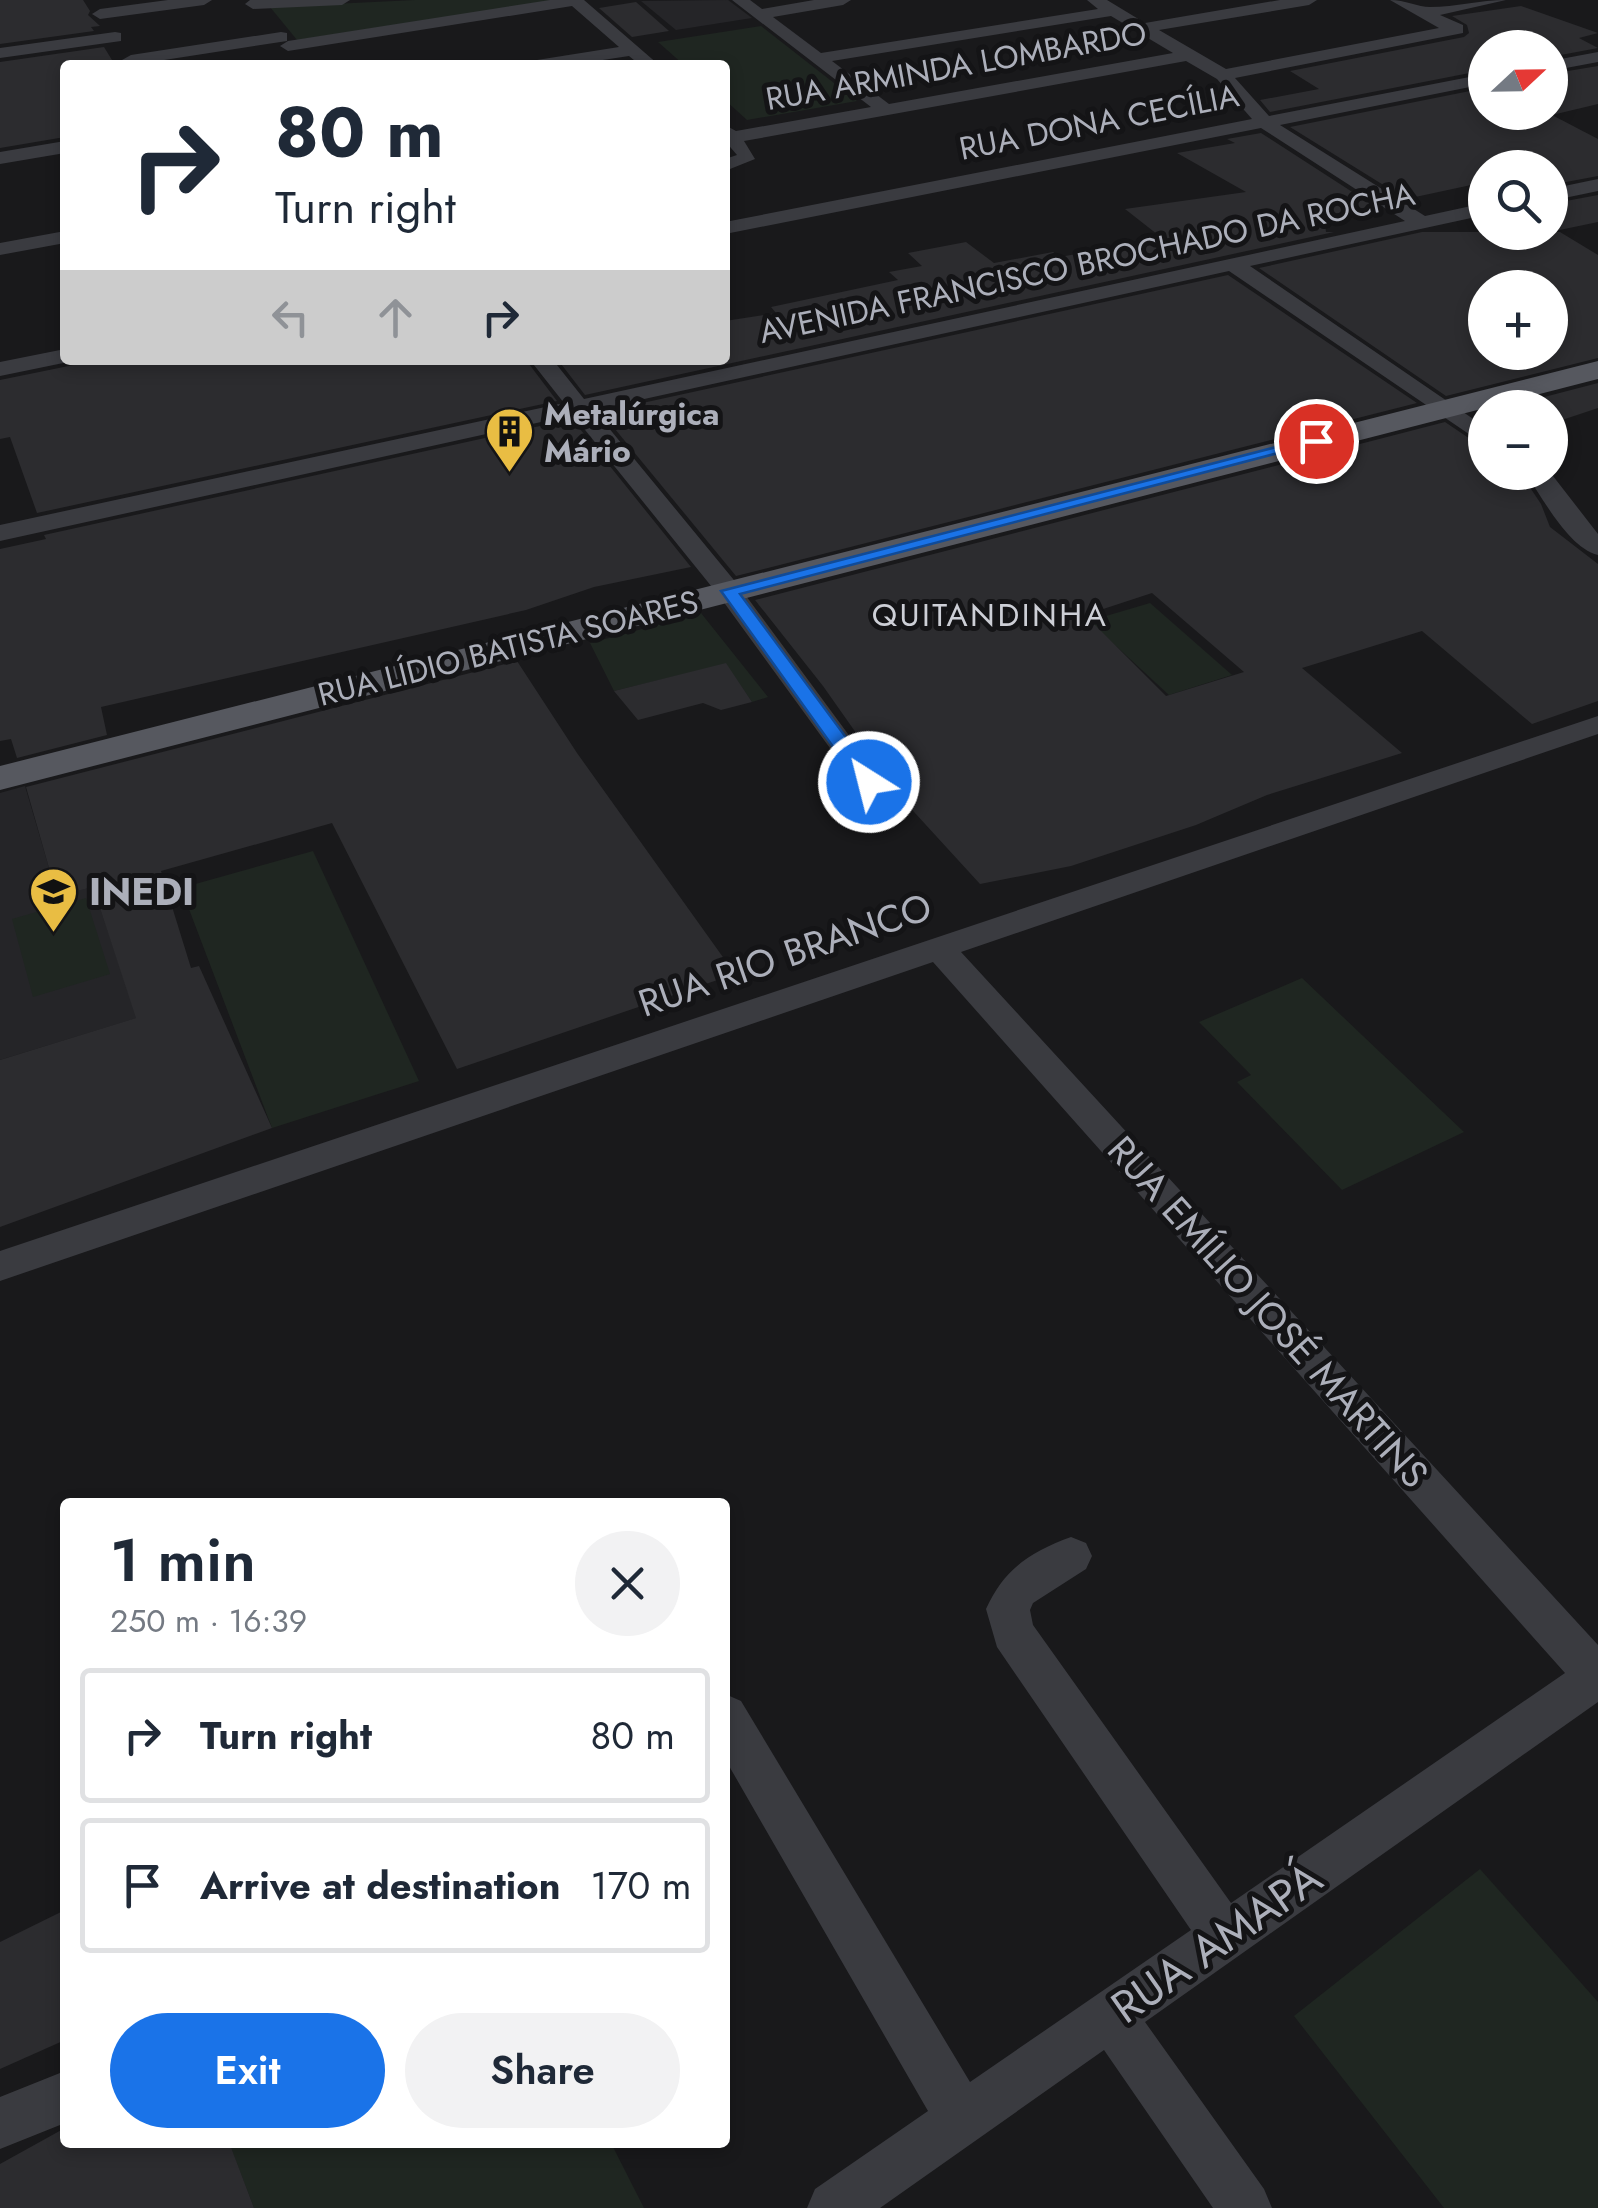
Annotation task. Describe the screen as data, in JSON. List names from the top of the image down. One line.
{"streets":{"main road":["RUA LÍDIO BATISTA SOARES"],"street":["RUA ARMINDA LOMBARDO","RUA DONA CECÍLIA","AVENIDA FRANCISCO BROCHADO DA ROCHA","RUA RIO BRANCO","RUA EMÍLIO JOSÉ MARTINS","RUA AMAPÁ"]},"crossings":[["RUA RIO BRANCO","RUA EMÍLIO JOSÉ MARTINS"],["RUA EMÍLIO JOSÉ MARTINS","RUA AMAPÁ"]],"districts":["QUITANDINHA"],"places":{"building":["Metalúrgica Mário"],"school or university":["INEDI"]},"north":"right","page":{"map_buttons":["+","−"],"turn":["80 m","Turn right"],"heading":["1 min","250 m · 16:39"],"list":[{"name":"Turn right","value":"80 m"},{"name":"Arrive at destination","value":"170 m"}],"buttons":["Exit","Share"]}}
